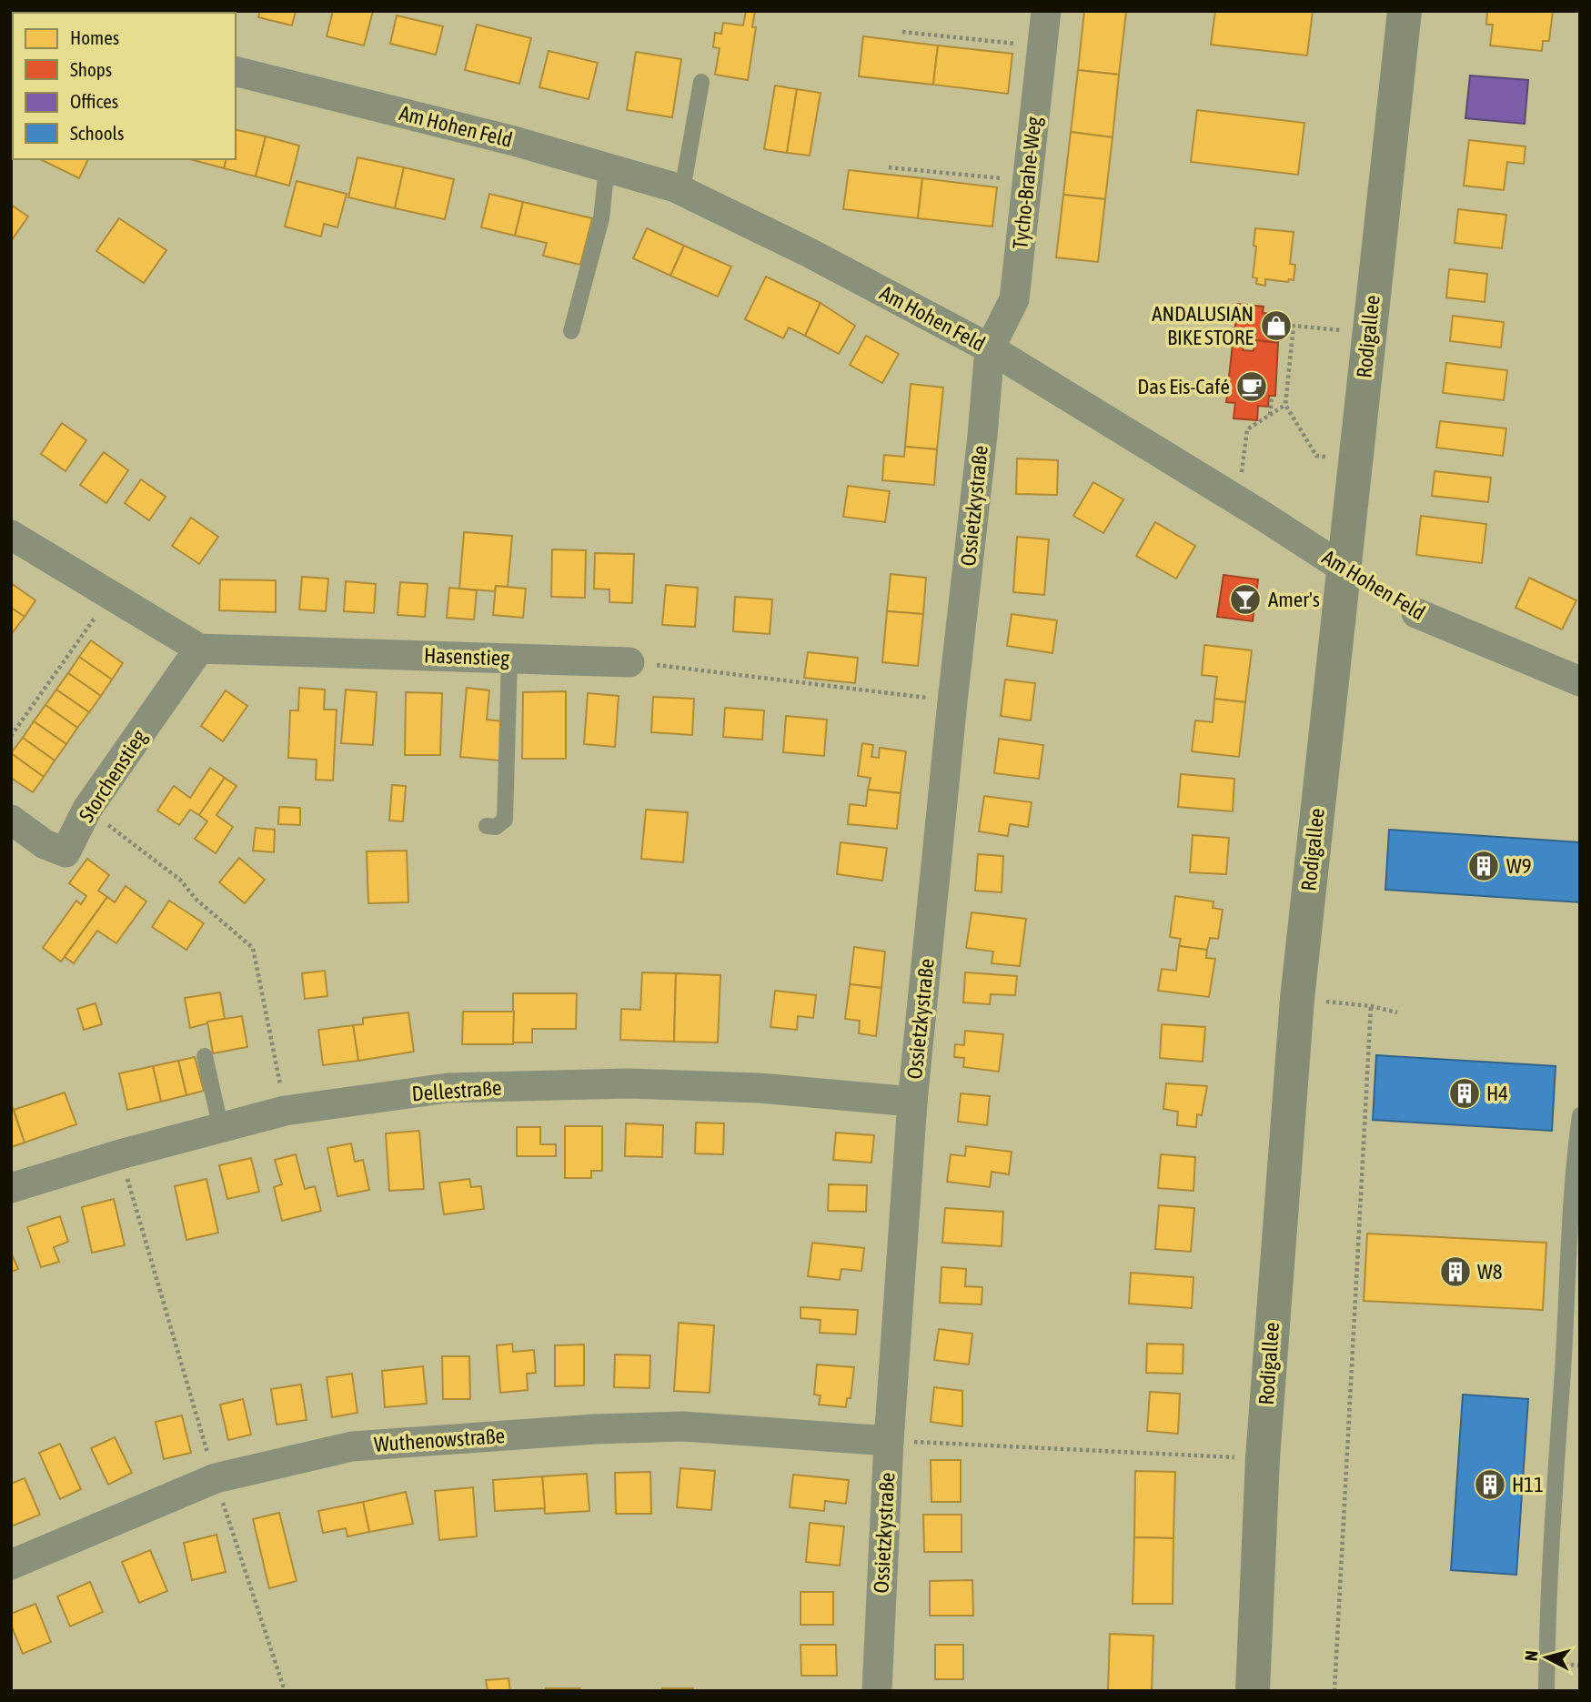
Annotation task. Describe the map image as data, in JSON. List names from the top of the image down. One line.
{"streets":{"main road":["Rodigallee"],"street":["Am Hohen Feld","Tycho-Brahe-Weg","Ossietzkystraße","Hasenstieg","Storchenstieg","Dellestraße","Wuthenowstraße"]},"crossings":[["Am Hohen Feld","Tycho-Brahe-Weg"],["Am Hohen Feld","Rodigallee"],["Am Hohen Feld","Ossietzkystraße"],["Tycho-Brahe-Weg","Ossietzkystraße"],["Ossietzkystraße","Dellestraße"],["Ossietzkystraße","Wuthenowstraße"],["Hasenstieg","Storchenstieg"]],"places":{"shop":["ANDALUSIAN BIKE STORE"],"cafe":["Das Eis-Café"],"bar":["Amer's"],"building":["W9","H4","W8","H11"]},"legend":["Homes","Shops","Offices","Schools"],"north":"left"}
